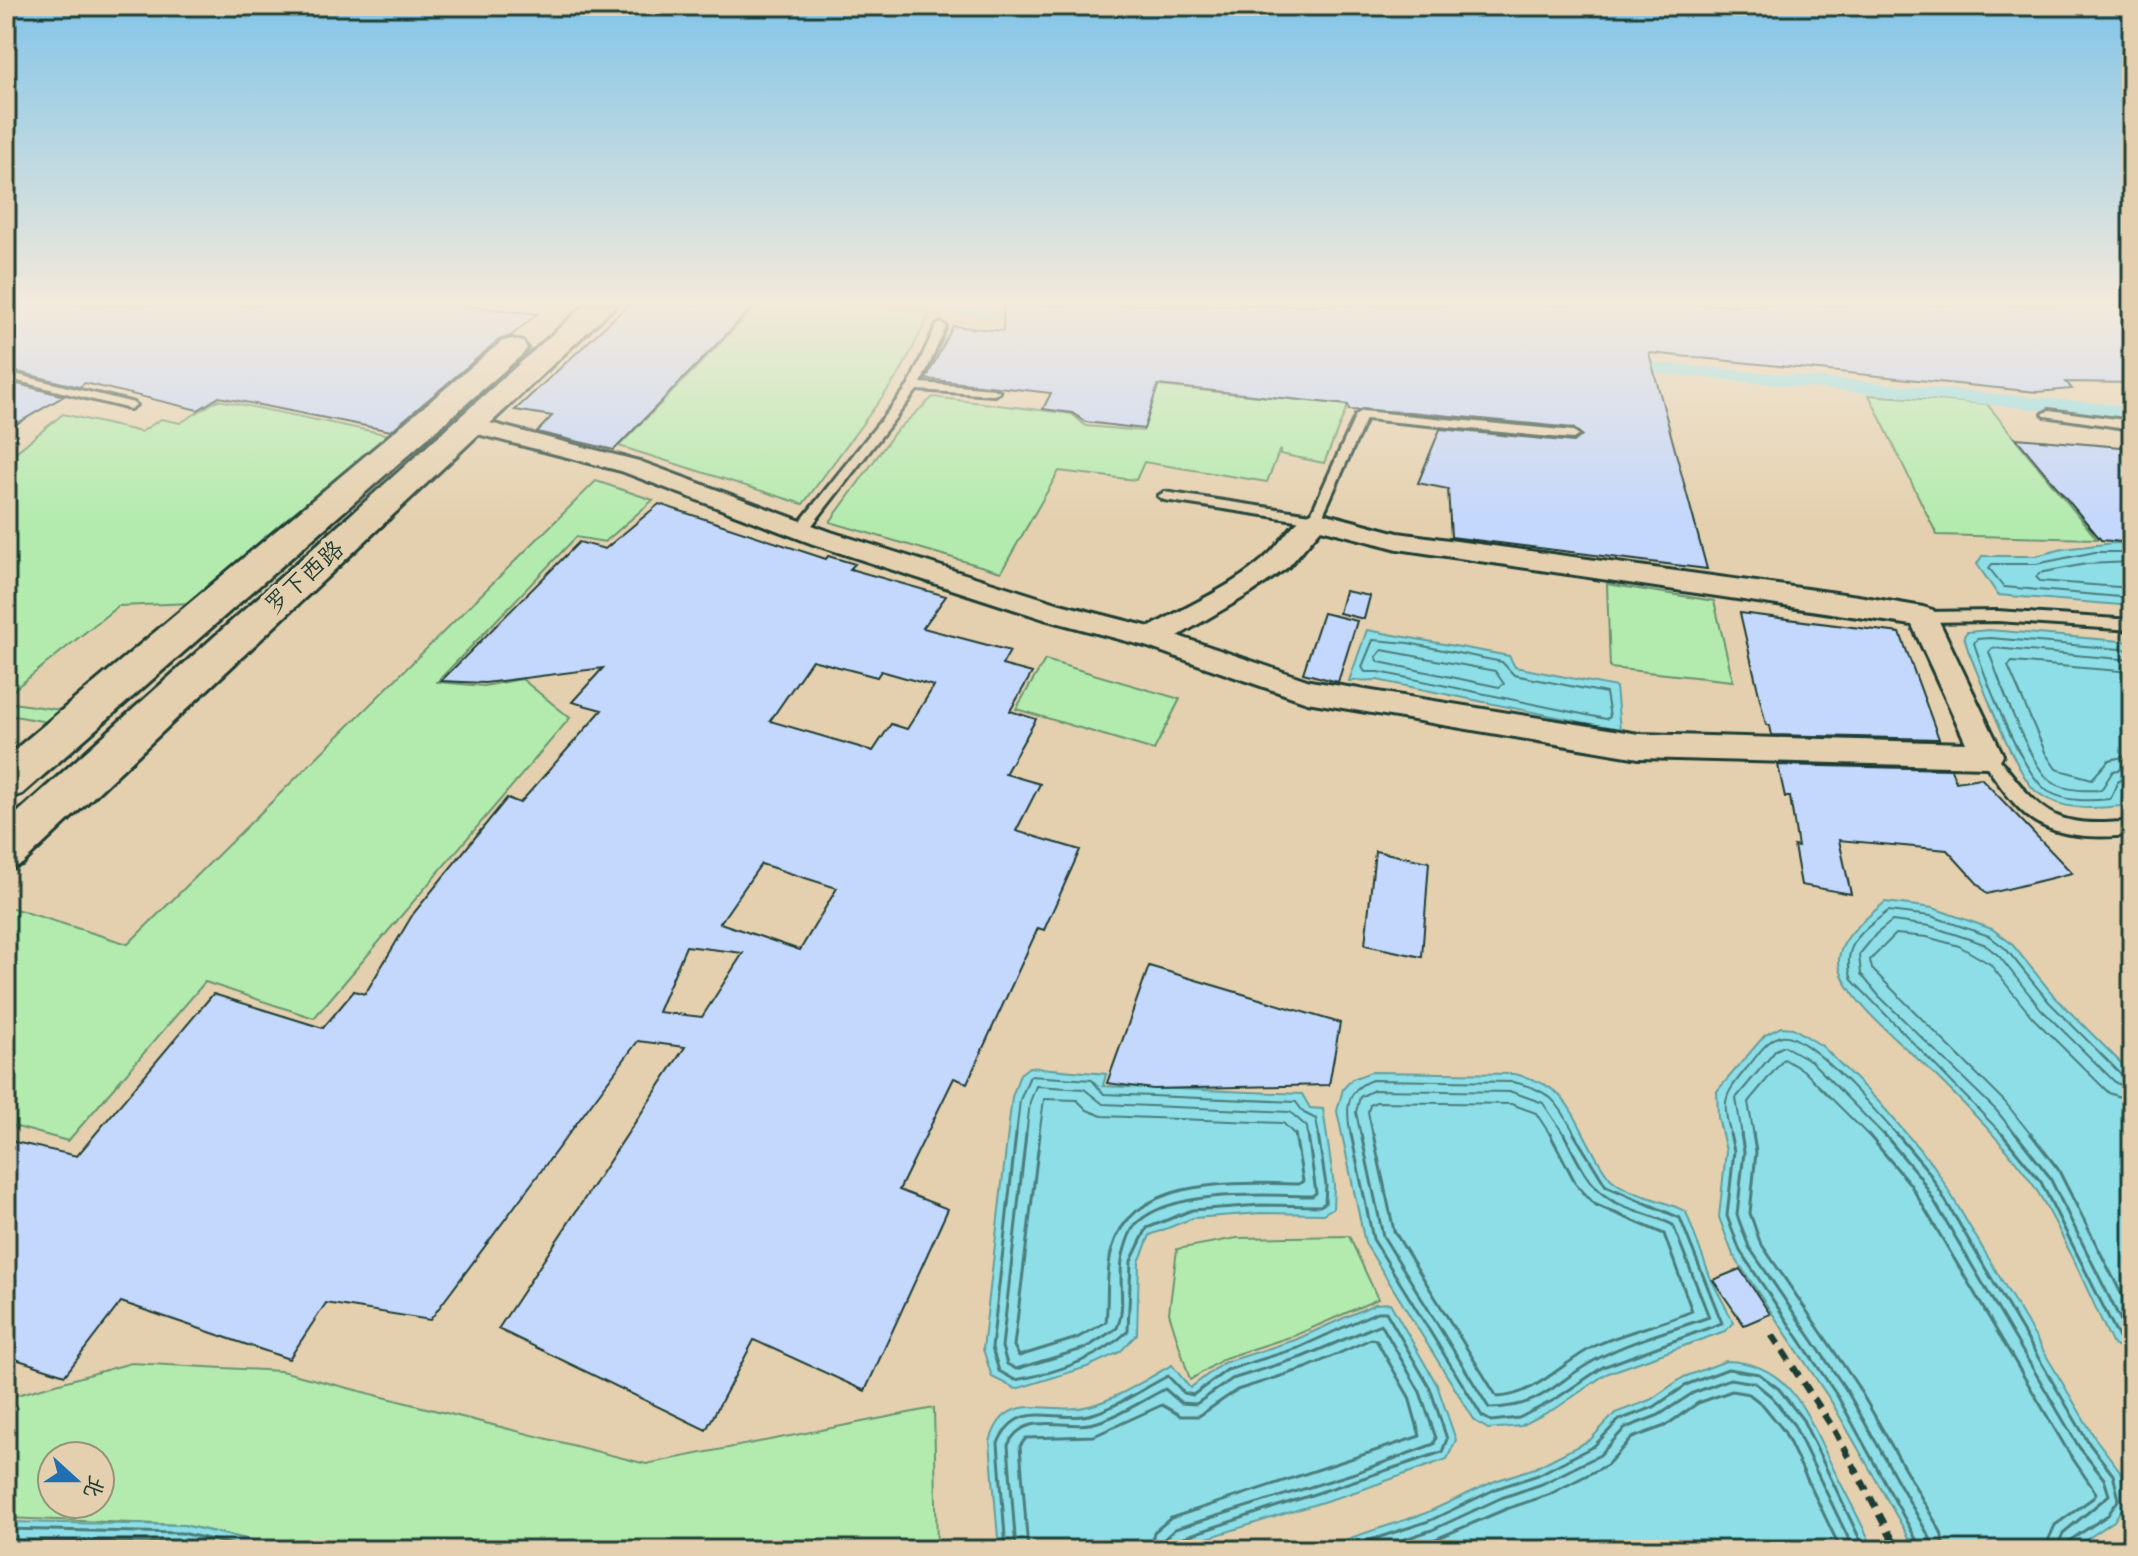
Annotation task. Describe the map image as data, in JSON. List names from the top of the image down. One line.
{"streets":{"main road":["罗下西路"]},"north":"right"}
